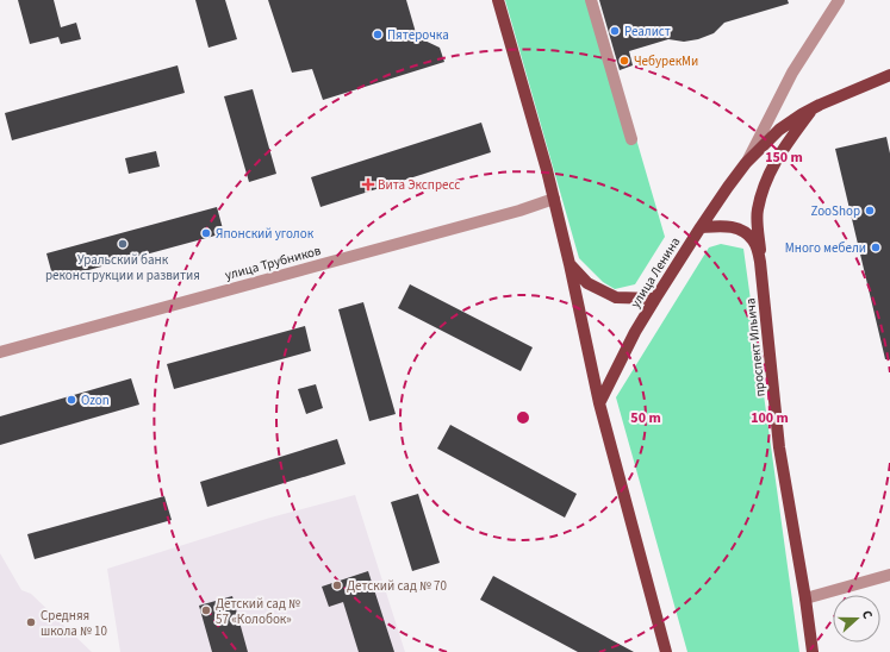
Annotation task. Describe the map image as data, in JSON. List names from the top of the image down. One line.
{"streets":{"main road":["улица Ленина","проспект Ильича"],"street":["улица Трубников"]},"crossings":[["улица Ленина","проспект Ильича"]],"places":{"other":["Реалист","Пятерочка","ЧебурекМи","ZooShop","Японский уголок","Уральский банк реконструкции и развития","Много мебели","Ozon","Детский сад № 70","Детский сад № 57 «Колобок»","Средняя школа № 10"],"health":["Вита Экспресс"]},"north":"right","rings":["150 m","50 m","100 m"]}
